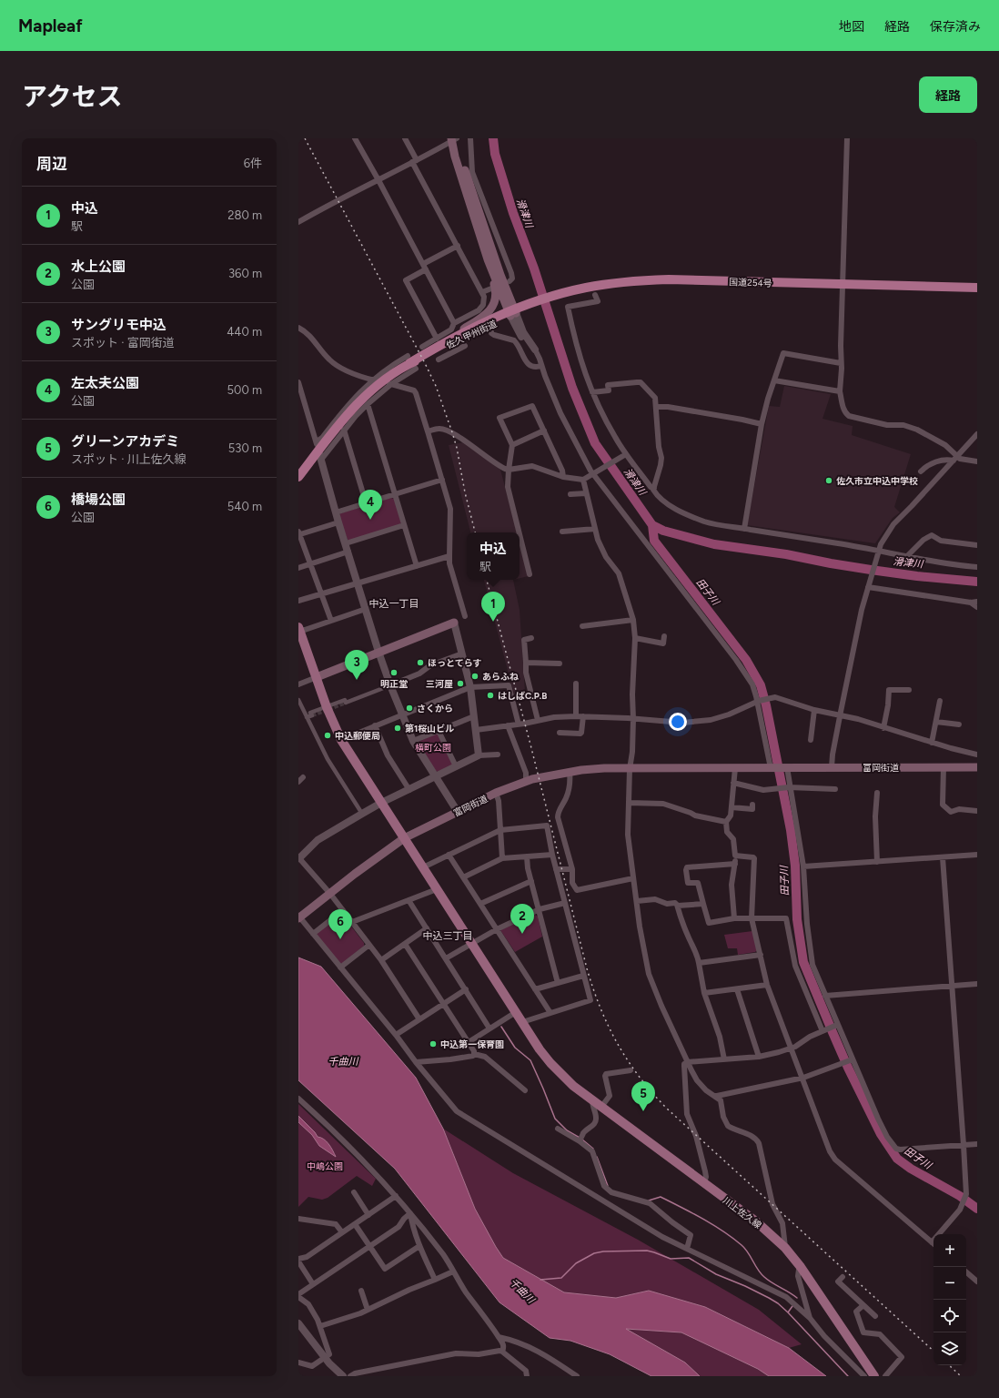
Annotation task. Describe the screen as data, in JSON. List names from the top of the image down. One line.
{"streets":{"highway":["国道254号","佐久甲州街道"],"main road":["富岡街道","川上佐久線"]},"crossings":[["国道254号","佐久甲州街道"],["富岡街道","川上佐久線"]],"districts":["中込一丁目","中込三丁目"],"water":["滑津川","田子川","千曲川"],"parks":["横町公園","中嶋公園"],"places":["佐久市立中込中学校","ほっとてらす","明正堂","あらふね","三河屋","はしばC.P.B","さくから","第1桜山ビル","中込郵便局","中込第一保育園"],"page":{"header":"Mapleaf","nav":["地図","経路","保存済み"],"title":"アクセス","buttons":"経路","heading":["周辺","6件"],"list":[{"mark":"1","name":"中込","note":"駅","value":"280 m"},{"mark":"2","name":"水上公園","note":"公園","value":"360 m"},{"mark":"3","name":"サングリモ中込","note":"スポット · 富岡街道","value":"440 m"},{"mark":"4","name":"左太夫公園","note":"公園","value":"500 m"},{"mark":"5","name":"グリーンアカデミ","note":"スポット · 川上佐久線","value":"530 m"},{"mark":"6","name":"橋場公園","note":"公園","value":"540 m"}],"pins":["4","1","3","2","6","5"],"popup":["中込","駅"],"map_buttons":["+","−"]}}
